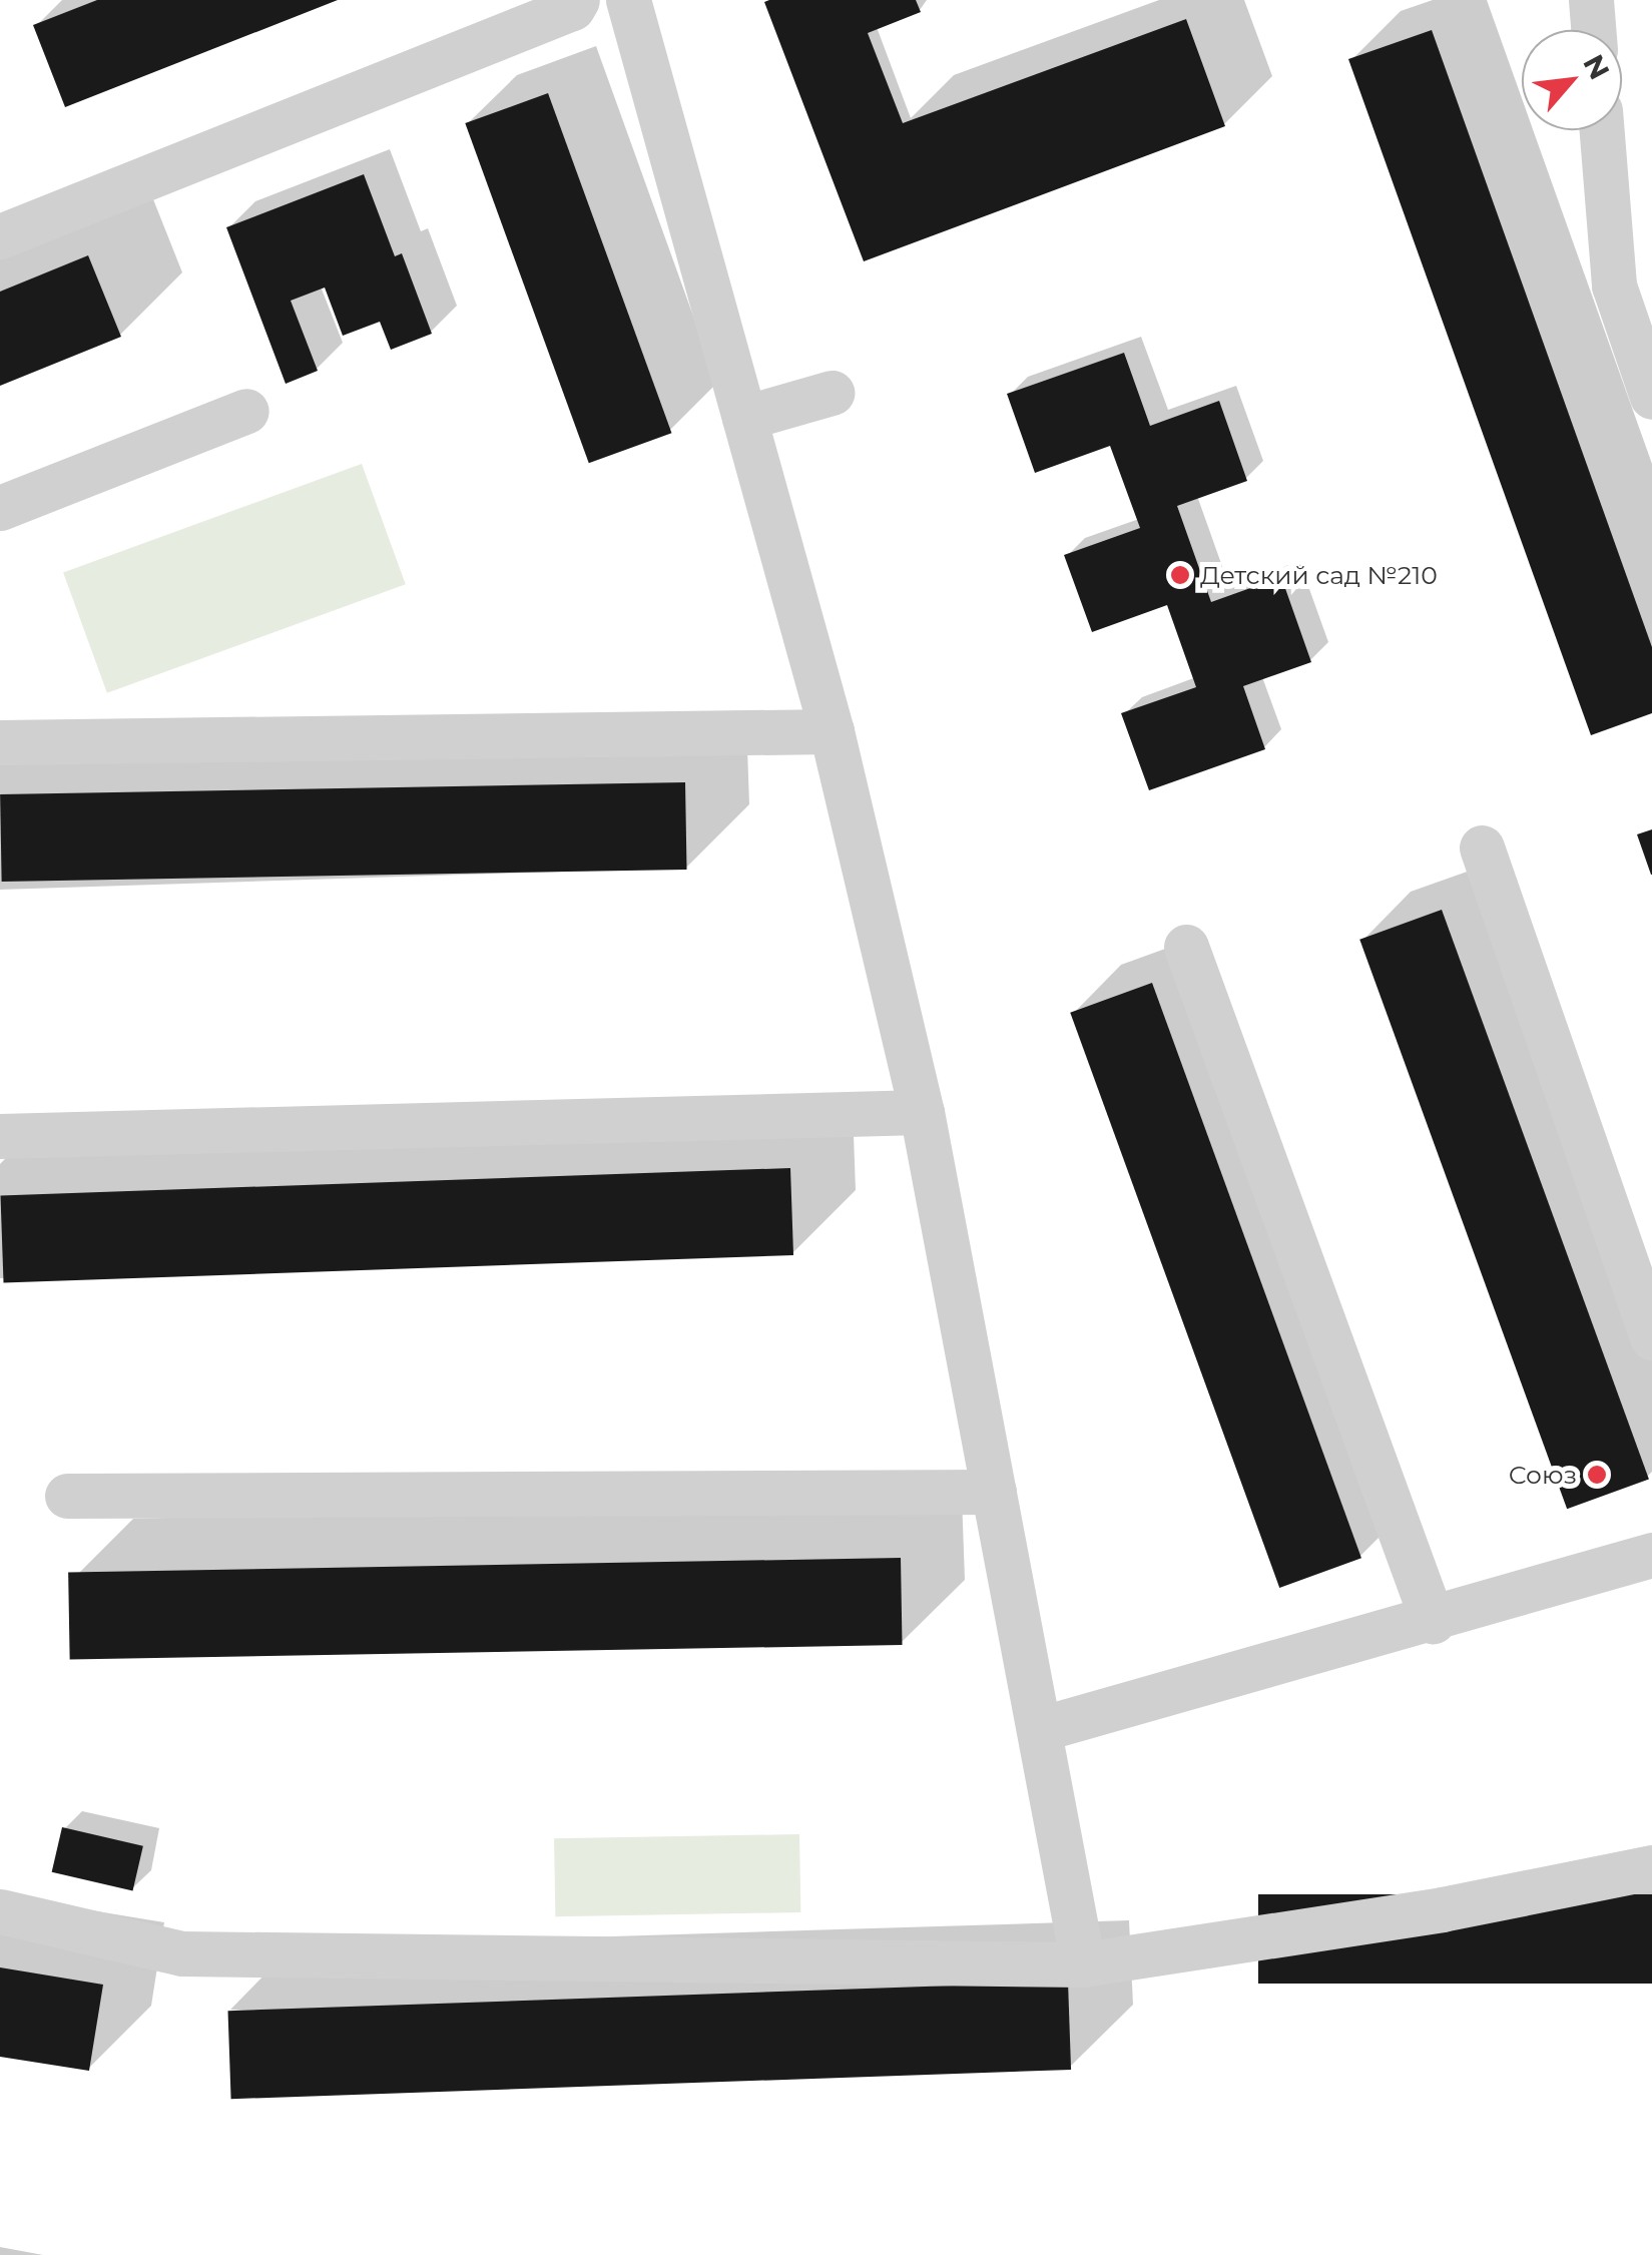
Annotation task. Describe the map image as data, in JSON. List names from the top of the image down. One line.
{"places":["Детский сад №210","Союз"],"north":"top right"}
